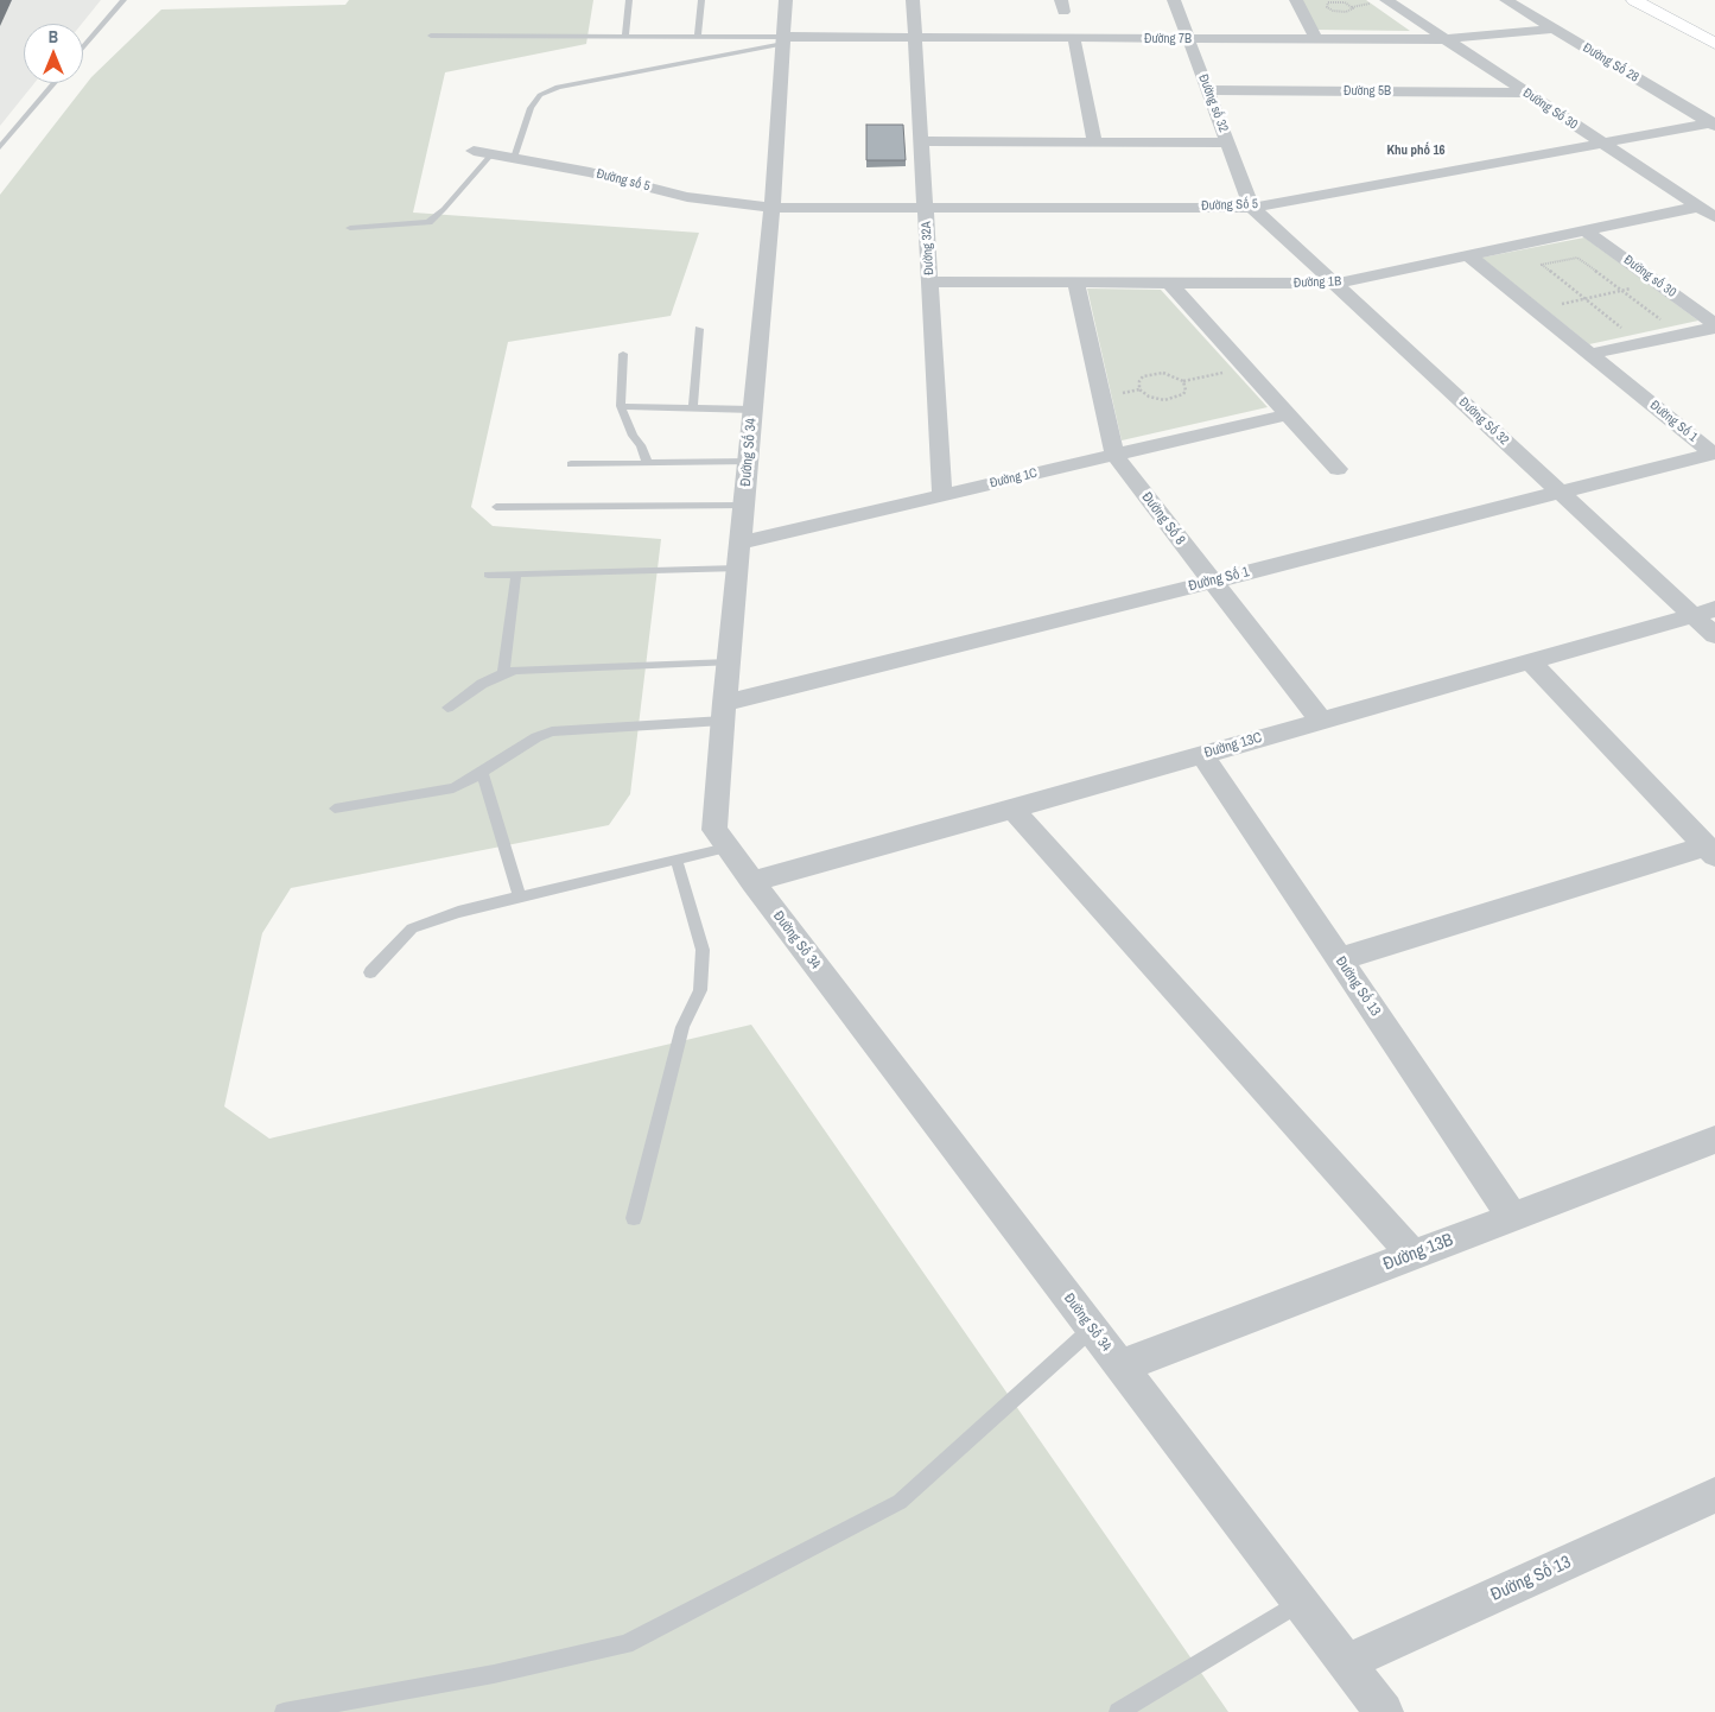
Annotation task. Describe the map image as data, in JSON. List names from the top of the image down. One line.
{"streets":{"street":["Đường 7B","Đường Số 28","Đường 5B","Đường số 32","Đường Số 30","Đường số 5","Đường Số 5","Đường 32A","Đường số 30","Đường 1B","Đường Số 32","Đường Số 1","Đường Số 34","Đường 1C","Đường Số 8","Đường 13C","Đường Số 13","Đường 13B"]},"crossings":[["Đường 7B","Đường Số 28"],["Đường 7B","Đường số 32"],["Đường 7B","Đường Số 30"],["Đường 7B","Đường 32A"],["Đường 7B","Đường Số 34"],["Đường Số 28","Đường Số 5"],["Đường 5B","Đường số 32"],["Đường 5B","Đường Số 30"],["Đường số 32","Đường Số 5"],["Đường số 32","Đường Số 32"],["Đường Số 30","Đường Số 5"],["Đường Số 30","Đường 1B"],["Đường số 5","Đường Số 5"],["Đường số 5","Đường Số 34"],["Đường Số 5","Đường 32A"],["Đường Số 5","Đường Số 32"],["Đường Số 5","Đường Số 34"],["Đường 32A","Đường 1B"],["Đường 32A","Đường 1C"],["Đường số 30","Đường 1B"],["Đường số 30","Đường Số 1"],["Đường 1B","Đường Số 32"],["Đường 1B","Đường Số 1"],["Đường 1B","Đường Số 8"],["Đường Số 32","Đường Số 1"],["Đường Số 32","Đường 13C"],["Đường Số 1","Đường Số 34"],["Đường Số 1","Đường Số 8"],["Đường Số 34","Đường 1C"],["Đường Số 34","Đường 13C"],["Đường Số 34","Đường Số 13"],["Đường Số 34","Đường 13B"],["Đường 1C","Đường Số 8"],["Đường Số 8","Đường 13C"],["Đường 13C","Đường Số 13"],["Đường Số 13","Đường 13B"]],"districts":["Khu phố 16"],"north":"top"}
